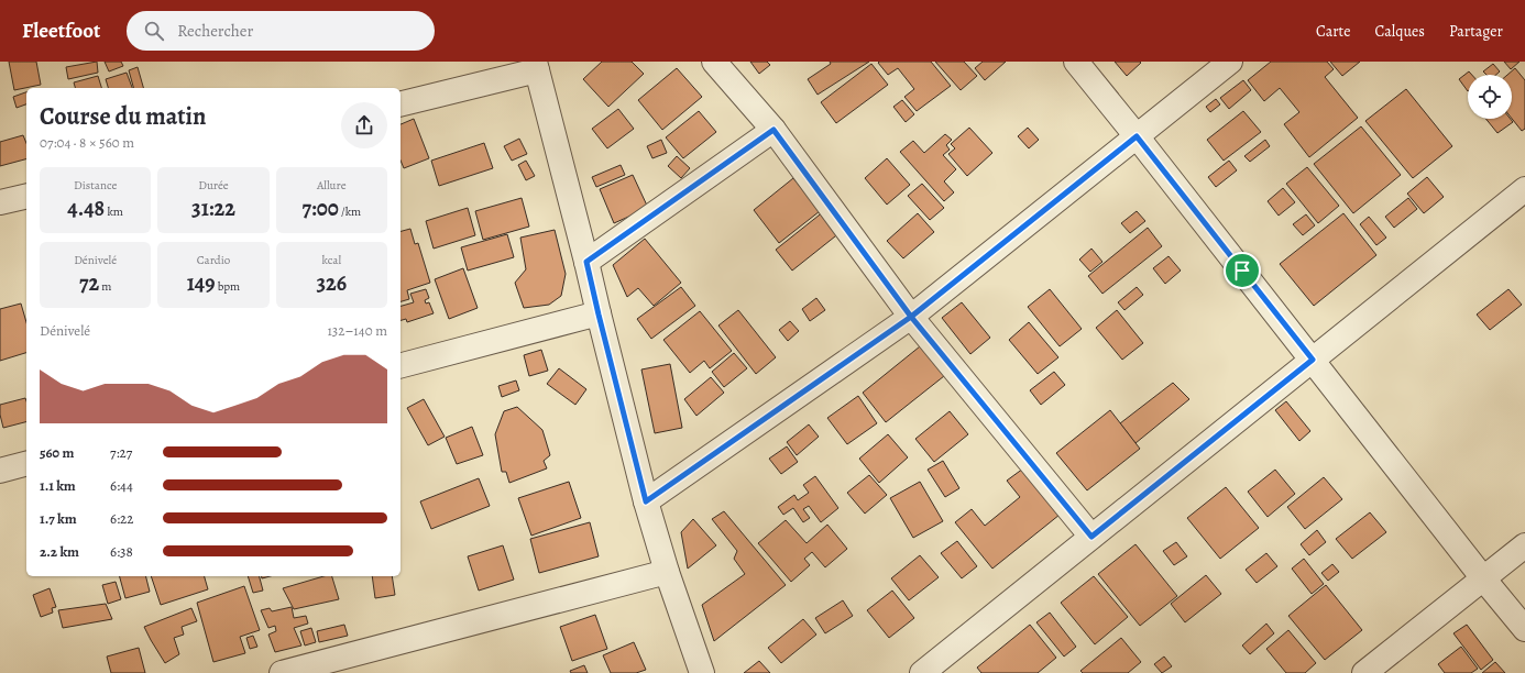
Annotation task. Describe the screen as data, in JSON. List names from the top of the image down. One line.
{"page":{"header":"Fleetfoot","search":"Rechercher","nav":["Carte","Calques","Partager"],"heading":["Course du matin","07:04 · 8 × 560 m"],"stats":[["Distance","4.48 km"],["Durée","31:22"],["Allure","7:00 /km"],["Dénivelé","72 m"],["Cardio","149 bpm"],["kcal","326"]],"chart":["Dénivelé","132–140 m"],"list":[{"name":"560 m","note":"7:27"},{"name":"1.1 km","note":"6:44"},{"name":"1.7 km","note":"6:22"},{"name":"2.2 km","note":"6:38"}]}}
